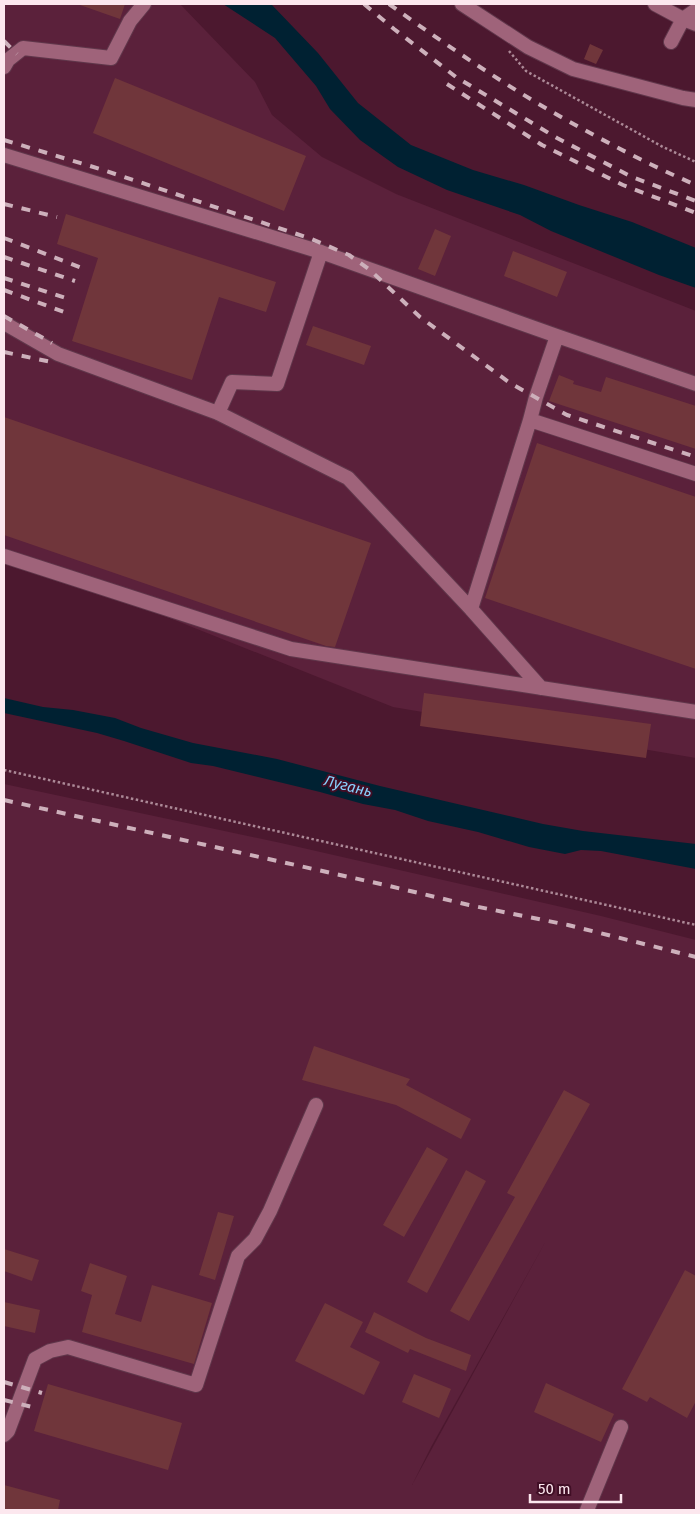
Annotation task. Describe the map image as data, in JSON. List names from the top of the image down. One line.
{"water":["Лугань"],"scale_bar":"50 m"}
